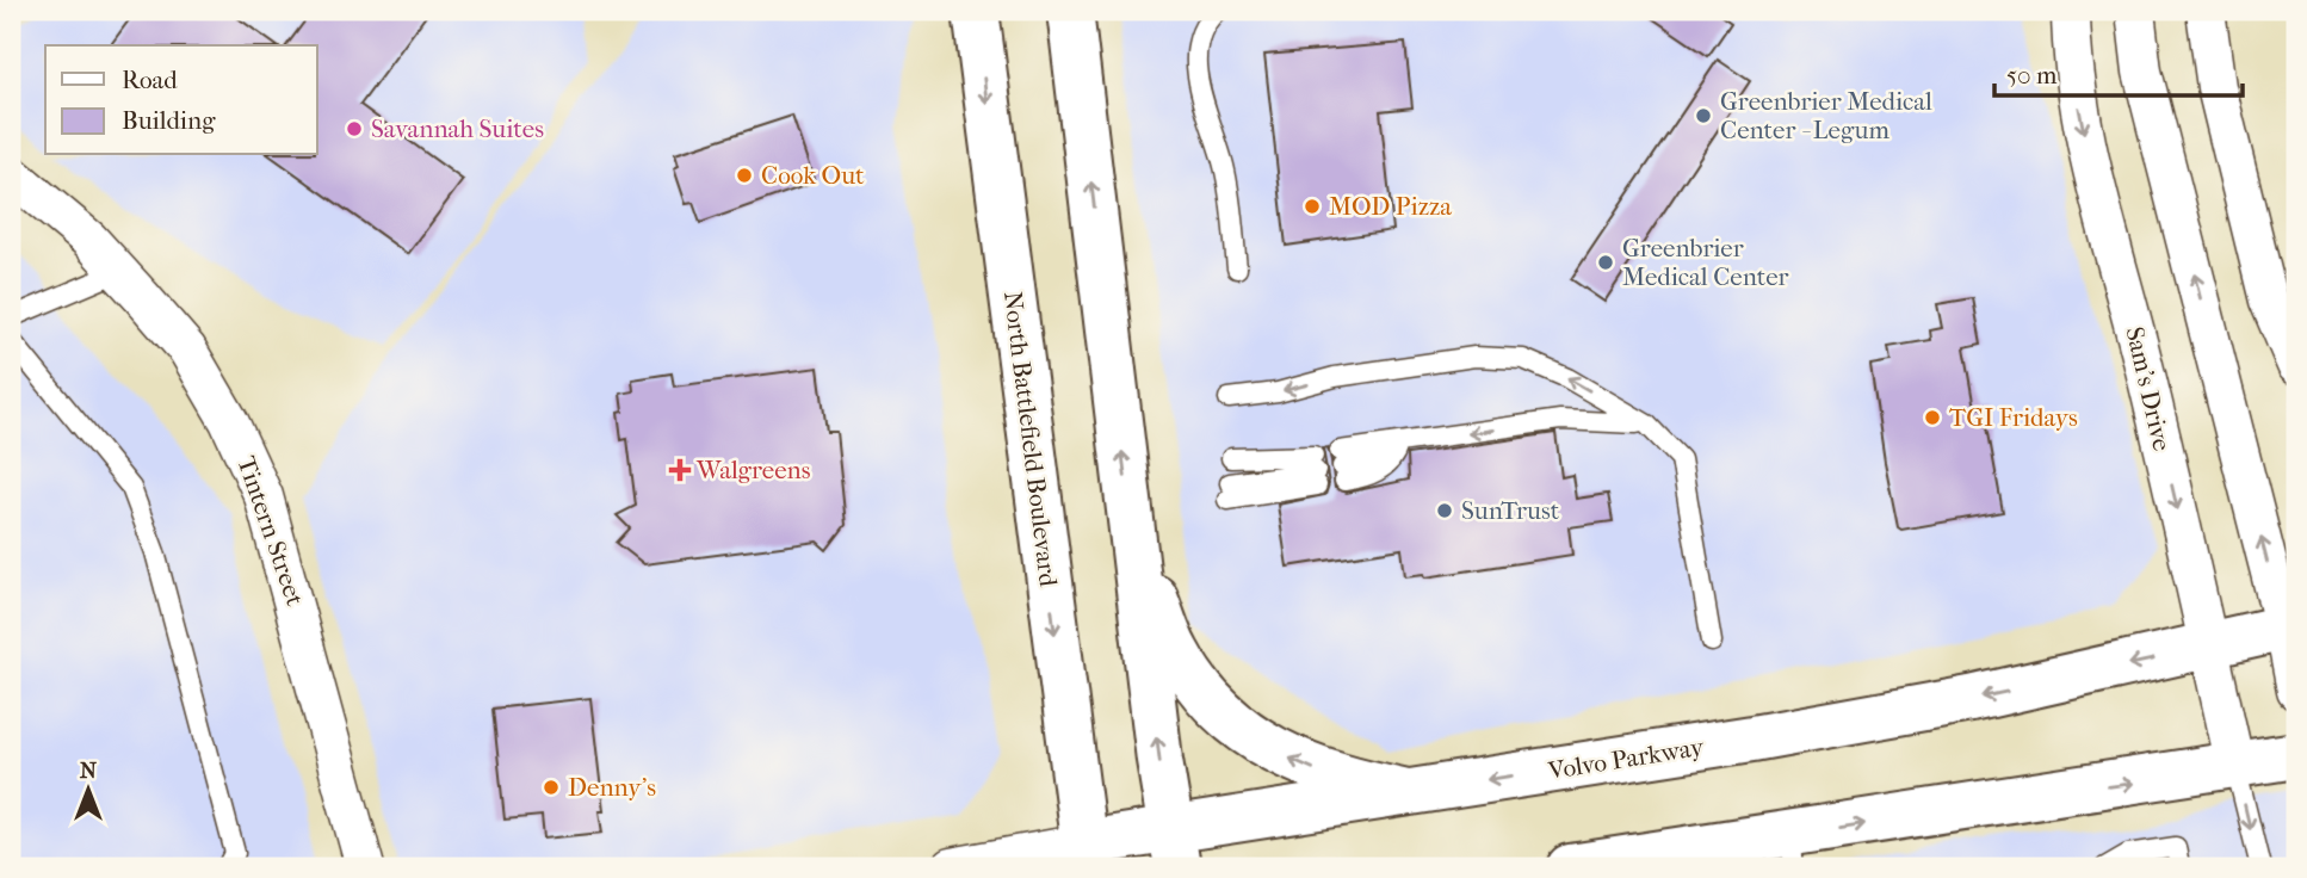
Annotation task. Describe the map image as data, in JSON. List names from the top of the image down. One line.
{"streets":{"main road":["North Battlefield Boulevard","Volvo Parkway"],"street":["Sam's Drive","Tintern Street"]},"crossings":[["Sam's Drive","Volvo Parkway"],["North Battlefield Boulevard","Volvo Parkway"]],"places":{"other":["Greenbrier Medical Center - Legum","Savannah Suites","Cook Out","MOD Pizza","Greenbrier Medical Center","TGI Fridays","SunTrust","Denny's"],"health":["Walgreens"]},"legend":["Road","Building"],"scale_bar":"50 m","north":"top"}
